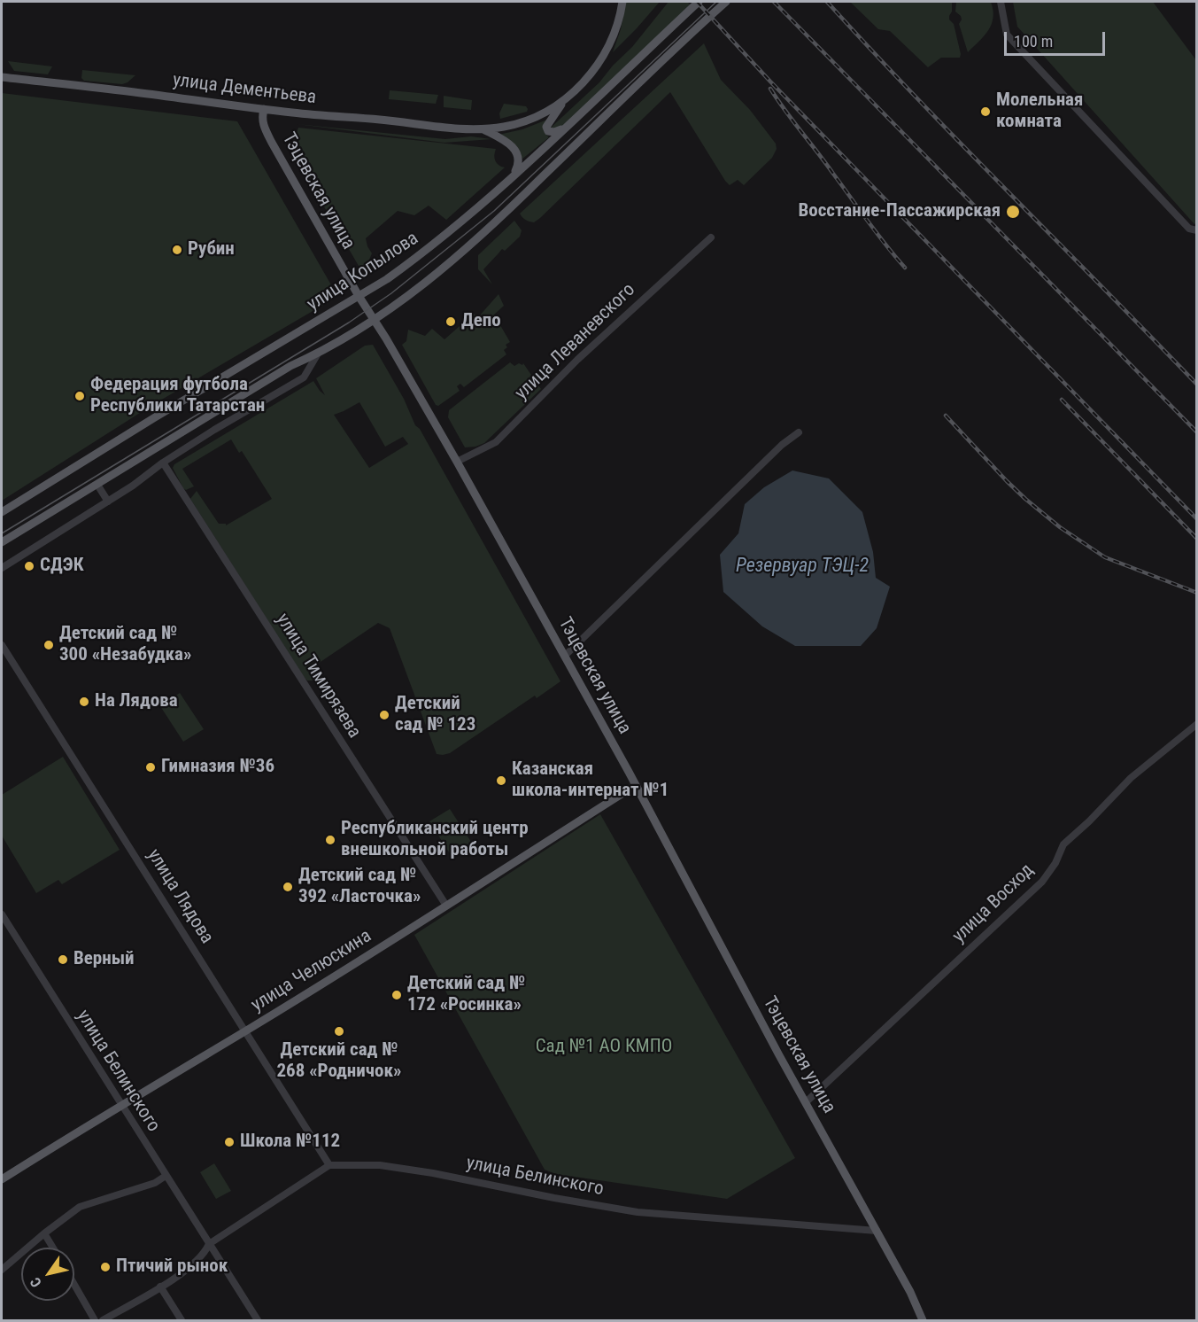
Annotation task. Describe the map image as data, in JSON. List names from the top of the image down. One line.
{"streets":{"main road":["улица Дементьева","Тэцевская улица","улица Копылова","улица Челюскина"],"street":["улица Леваневского","улица Тимирязева","улица Лядова","улица Восход","улица Белинского"]},"crossings":[["улица Дементьева","Тэцевская улица"],["Тэцевская улица","улица Копылова"],["Тэцевская улица","улица Леваневского"],["Тэцевская улица","улица Восход"],["Тэцевская улица","улица Челюскина"],["Тэцевская улица","улица Белинского"],["улица Тимирязева","улица Челюскина"],["улица Лядова","улица Челюскина"],["улица Лядова","улица Белинского"],["улица Челюскина","улица Белинского"]],"water":["Резервуар ТЭЦ-2"],"parks":["Сад №1 АО КМПО"],"places":["Молельная комната","Восстание-Пассажирская","Рубин","Депо","Федерация футбола Республики Татарстан","СДЭК","Детский сад № 300 «Незабудка»","На Лядова","Детский сад № 123","Гимназия №36","Казанская школа-интернат №1","Республиканский центр внешкольной работы","Детский сад № 392 «Ласточка»","Верный","Детский сад № 172 «Росинка»","Детский сад № 268 «Родничок»","Школа №112","Птичий рынок"],"scale_bar":"100 m","north":"bottom left"}
